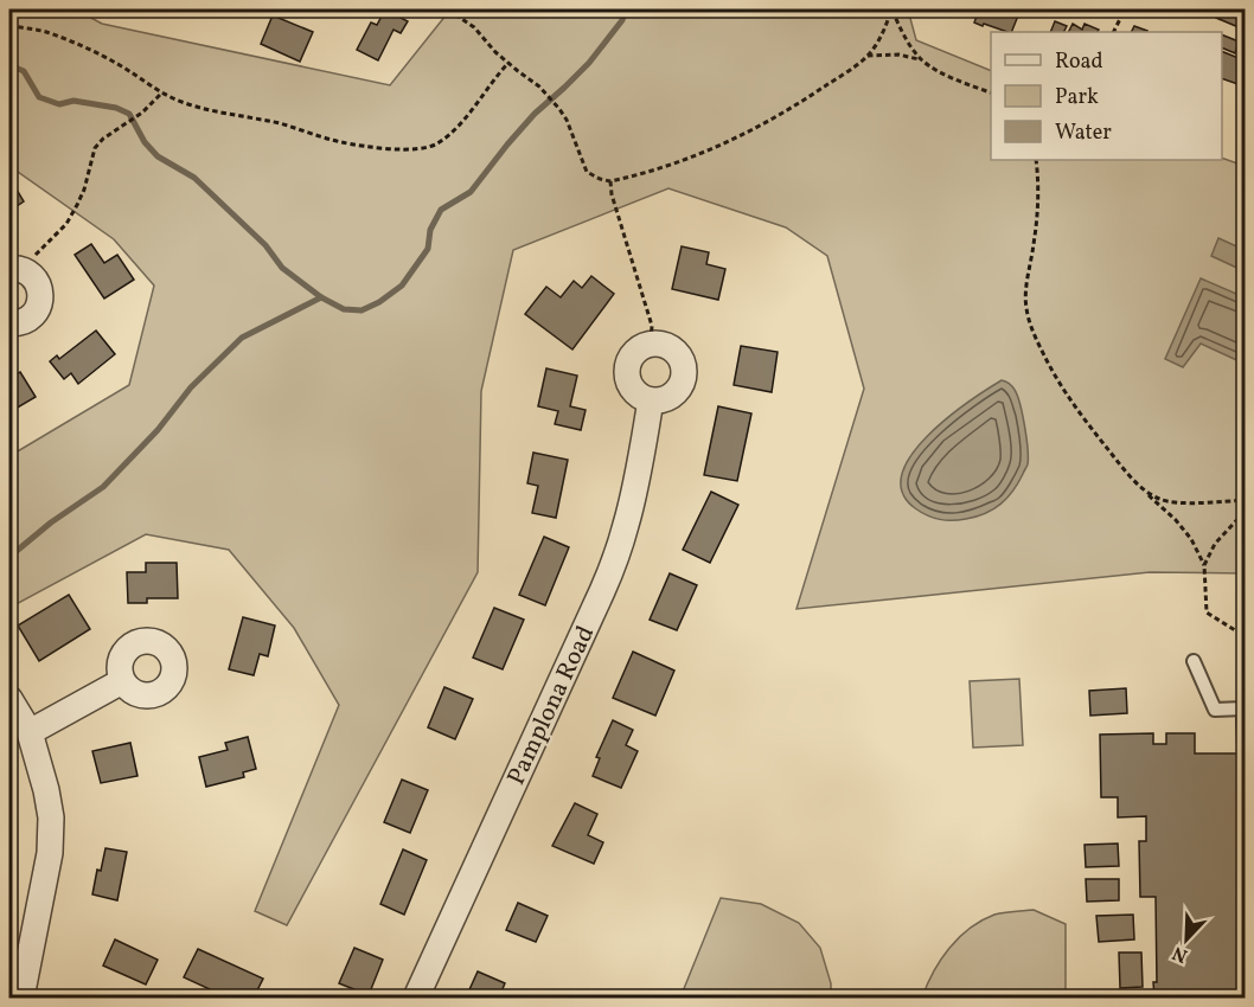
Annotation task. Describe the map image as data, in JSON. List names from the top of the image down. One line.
{"streets":{"street":["Pamplona Road"]},"legend":["Road","Park","Water"],"north":"bottom left"}
